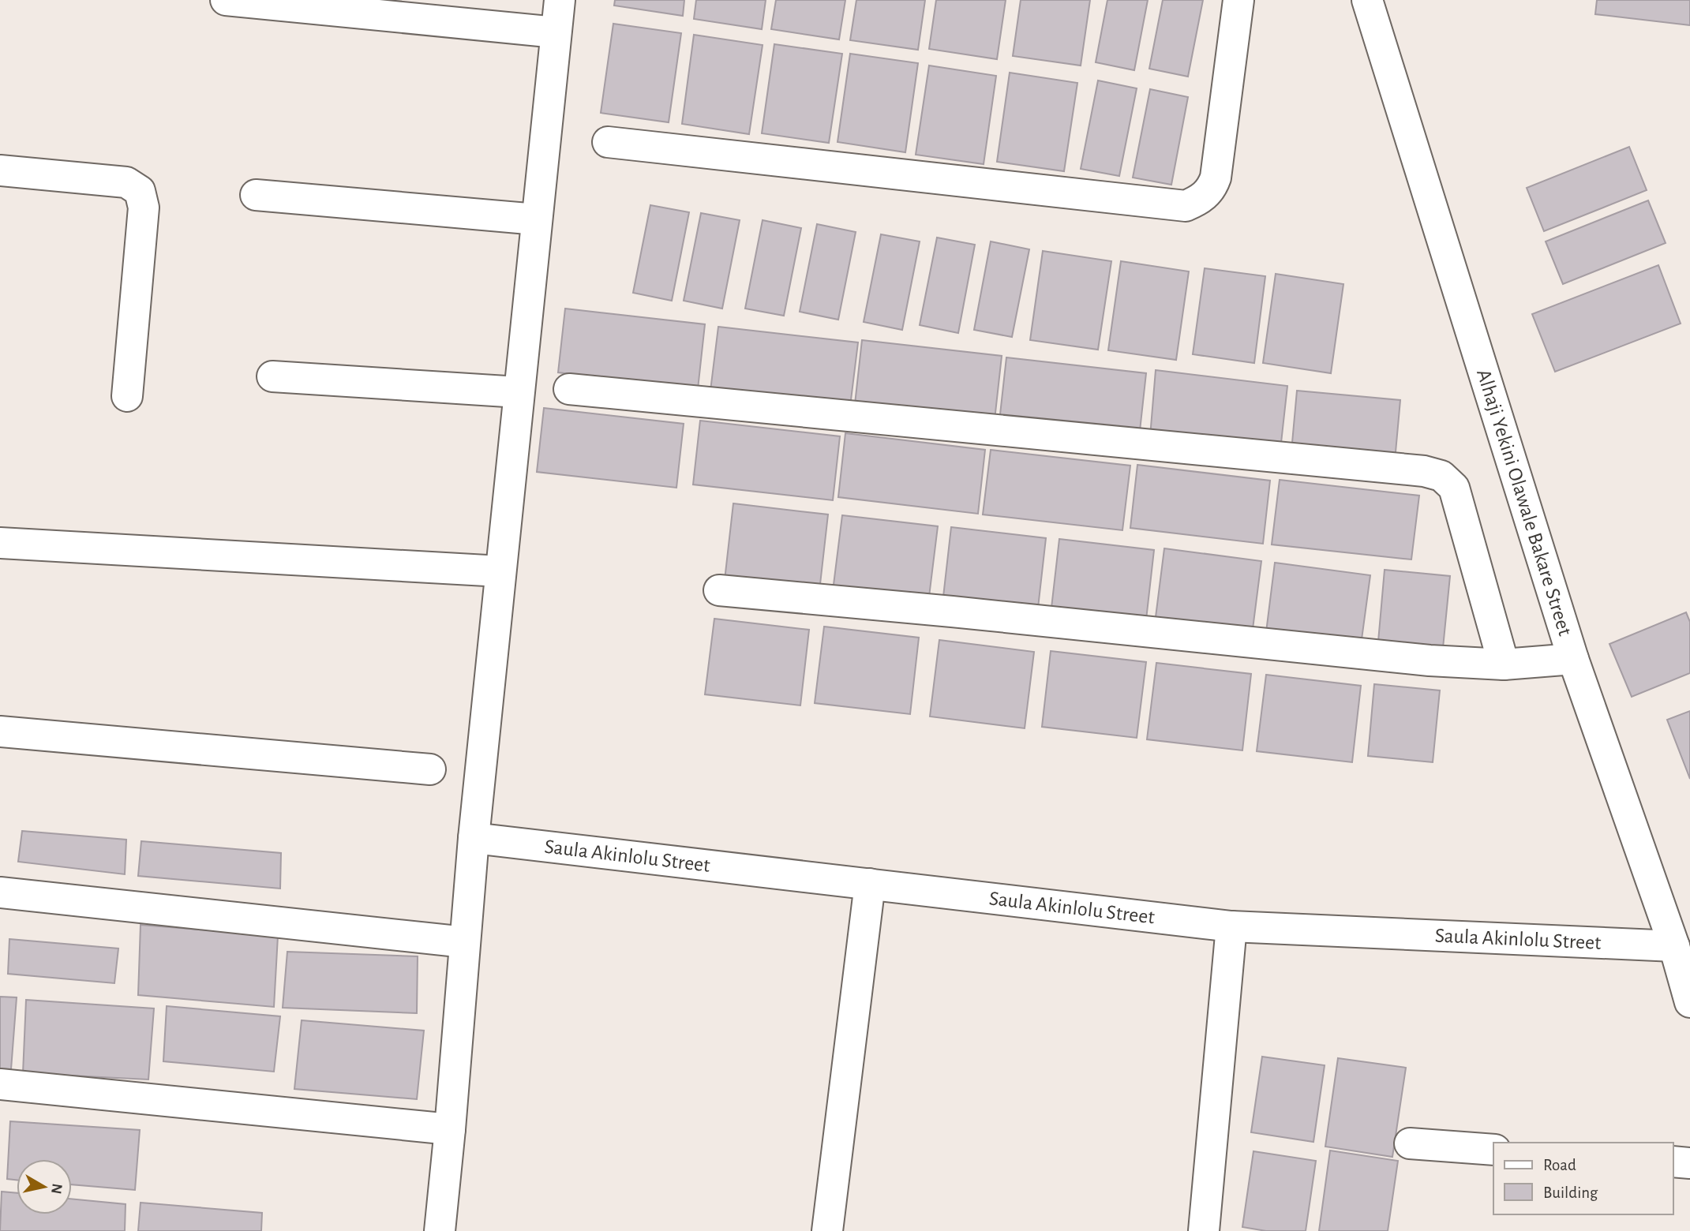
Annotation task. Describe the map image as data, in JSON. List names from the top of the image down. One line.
{"streets":{"street":["Alhaji Yekini Olawale Bakare Street","Saula Akinlolu Street"]},"crossings":[["Alhaji Yekini Olawale Bakare Street","Saula Akinlolu Street"]],"legend":["Road","Building"],"north":"right"}
